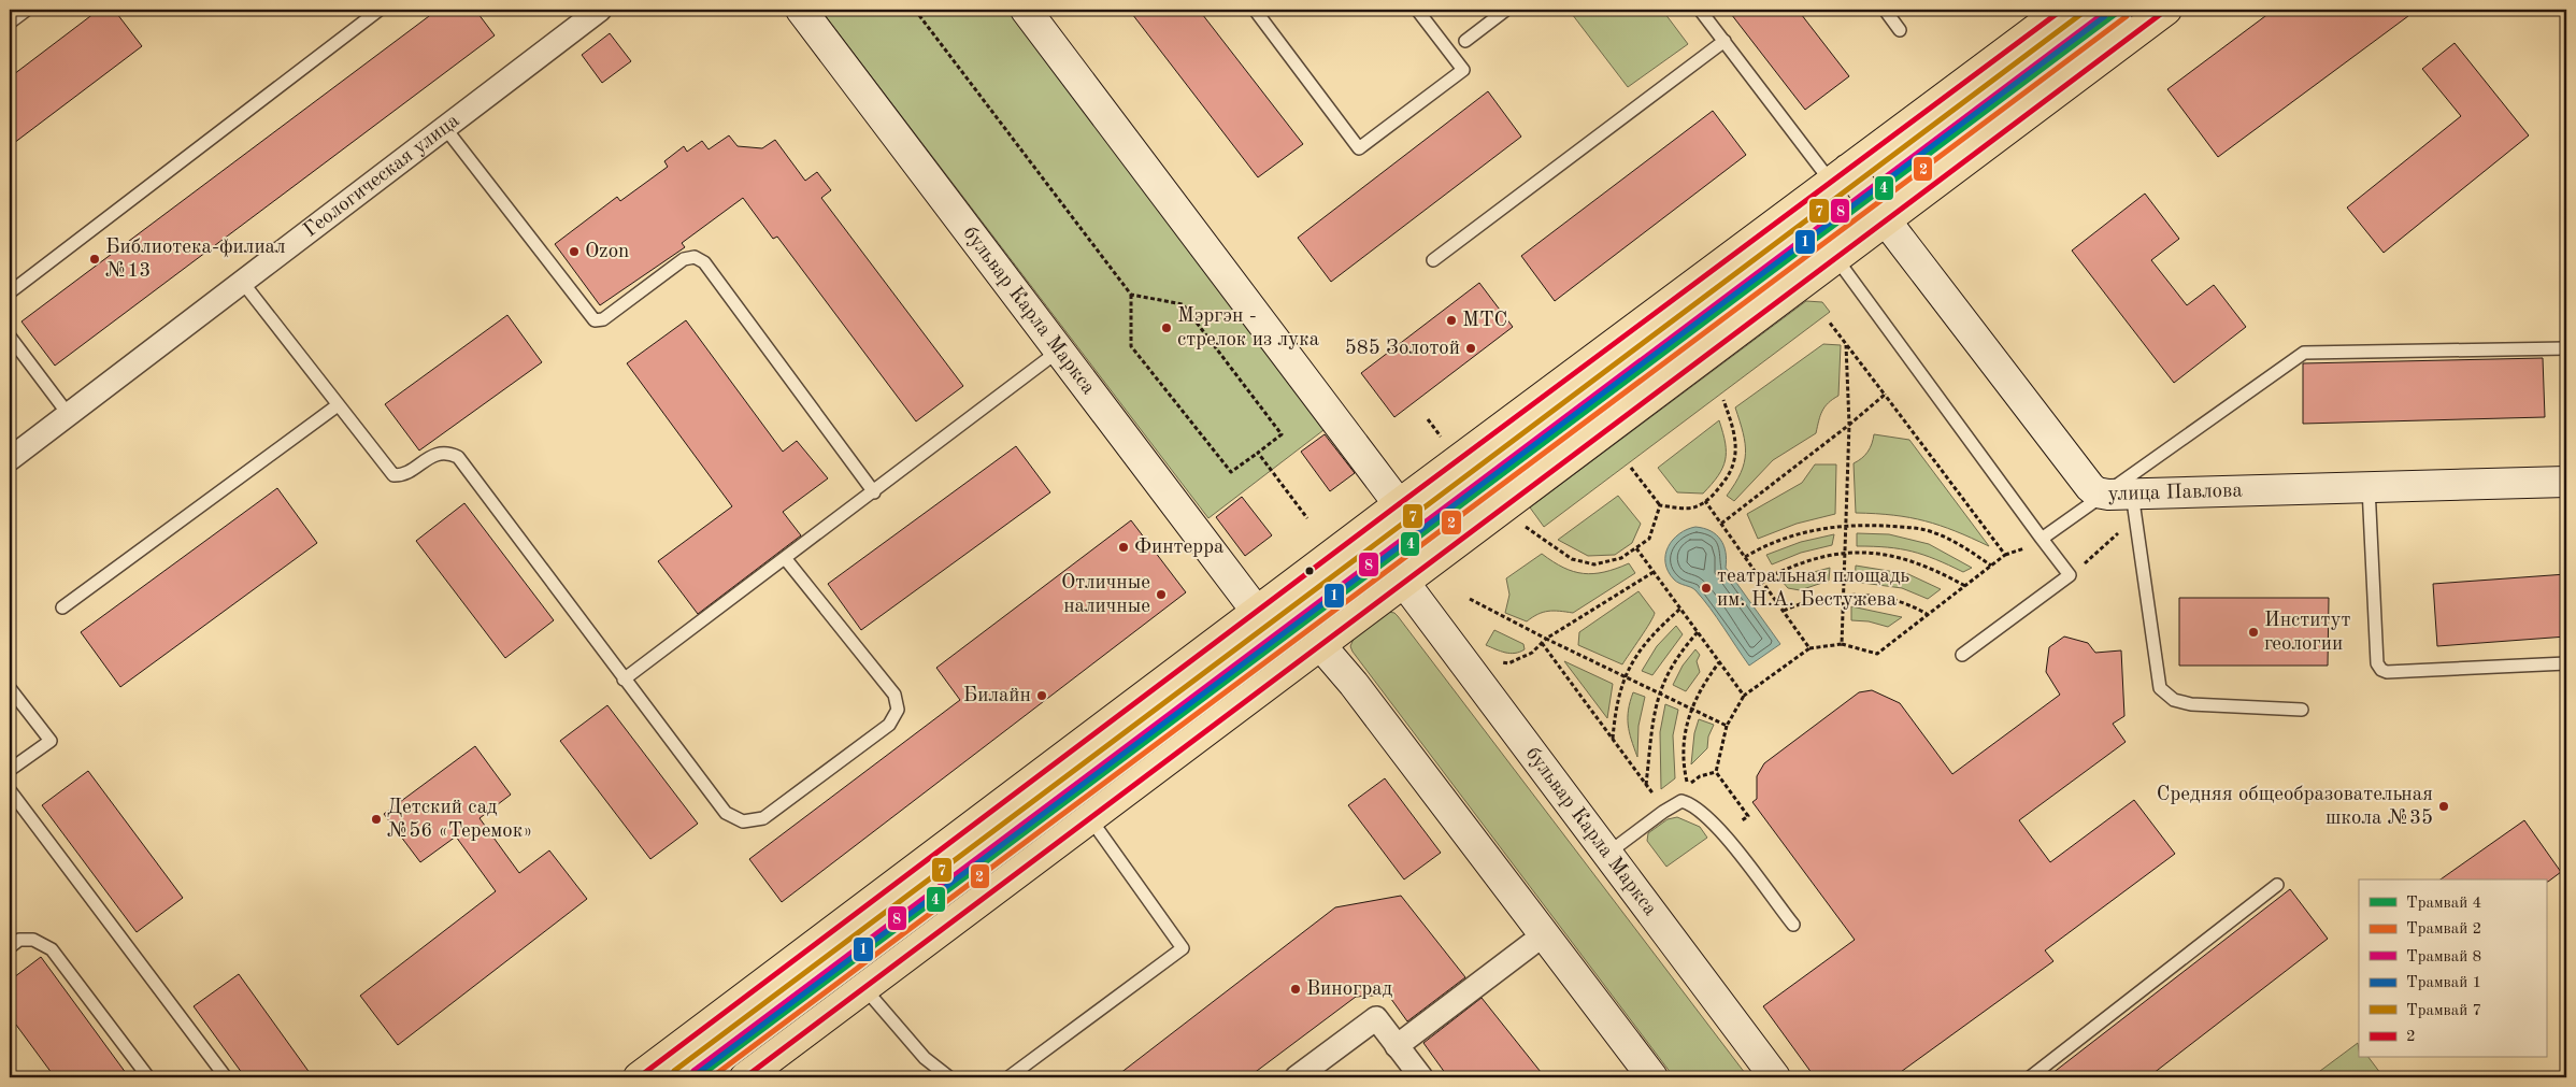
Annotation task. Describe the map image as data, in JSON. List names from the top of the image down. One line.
{"streets":{"street":["Геологическая улица","бульвар Карла Маркса","улица Павлова"]},"places":["Ozon","Библиотека-филиал №13","МТС","Мэргэн - стрелок из лука","585 Золотой","Финтерра","театральная площадь им. Н.А. Бестужева","Отличные наличные","Институт геологии","Билайн","Средняя общеобразовательная школа №35","Детский сад №56 «Теремок»","Виноград"],"lines":["tram line 4","tram line 8","tram line 7","transit line 2","tram line 2","tram line 1"],"legend":["Трамвай 4","Трамвай 2","Трамвай 8","Трамвай 1","Трамвай 7","2"]}
